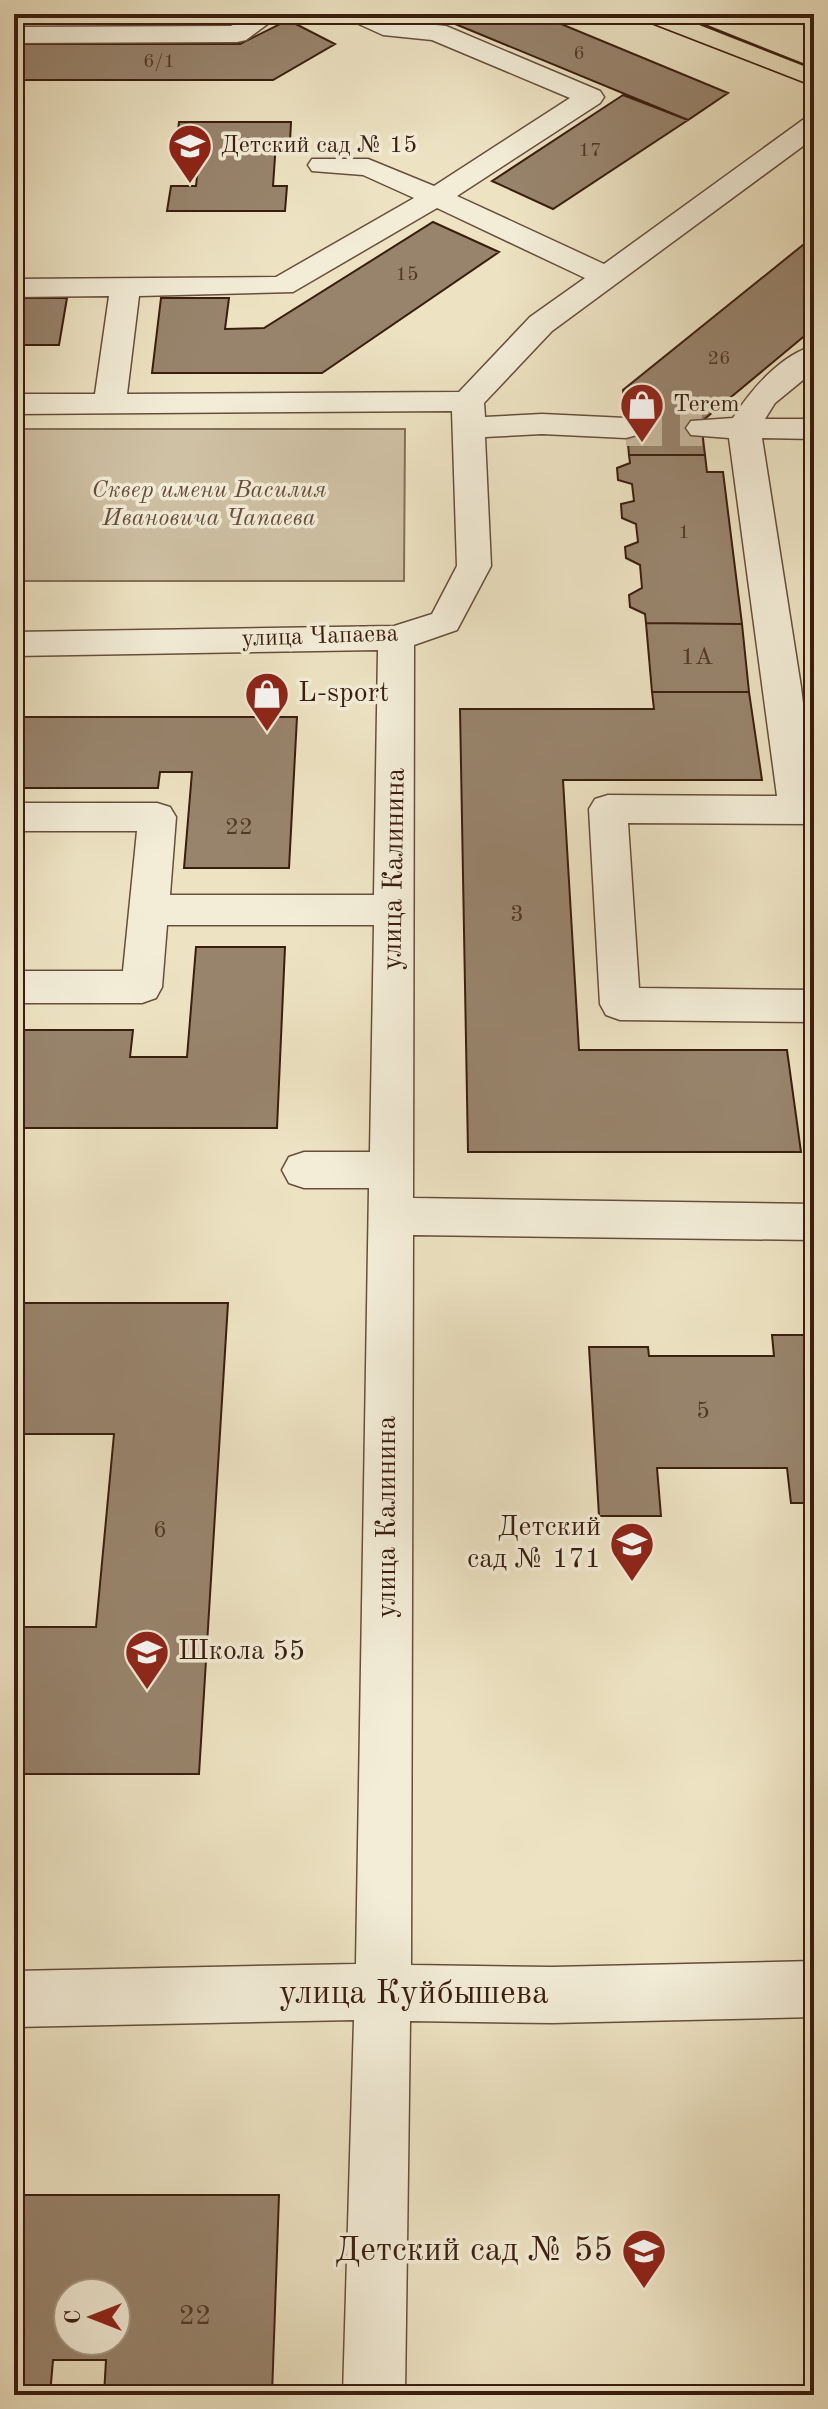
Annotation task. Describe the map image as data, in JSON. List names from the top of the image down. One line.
{"streets":{"street":["улица Чапаева","улица Калинина","улица Куйбышева"]},"crossings":[["улица Чапаева","улица Калинина"],["улица Калинина","улица Куйбышева"]],"parks":["Сквер имени Василия Ивановича Чапаева"],"places":{"school or university":["Детский сад № 15","Детский сад № 171","Школа 55","Детский сад № 55"],"shop":["Terem","L-sport"]},"house_numbers":["6","6/1","17","15","26","1","1А","22","3","5","6","22"],"north":"left"}
